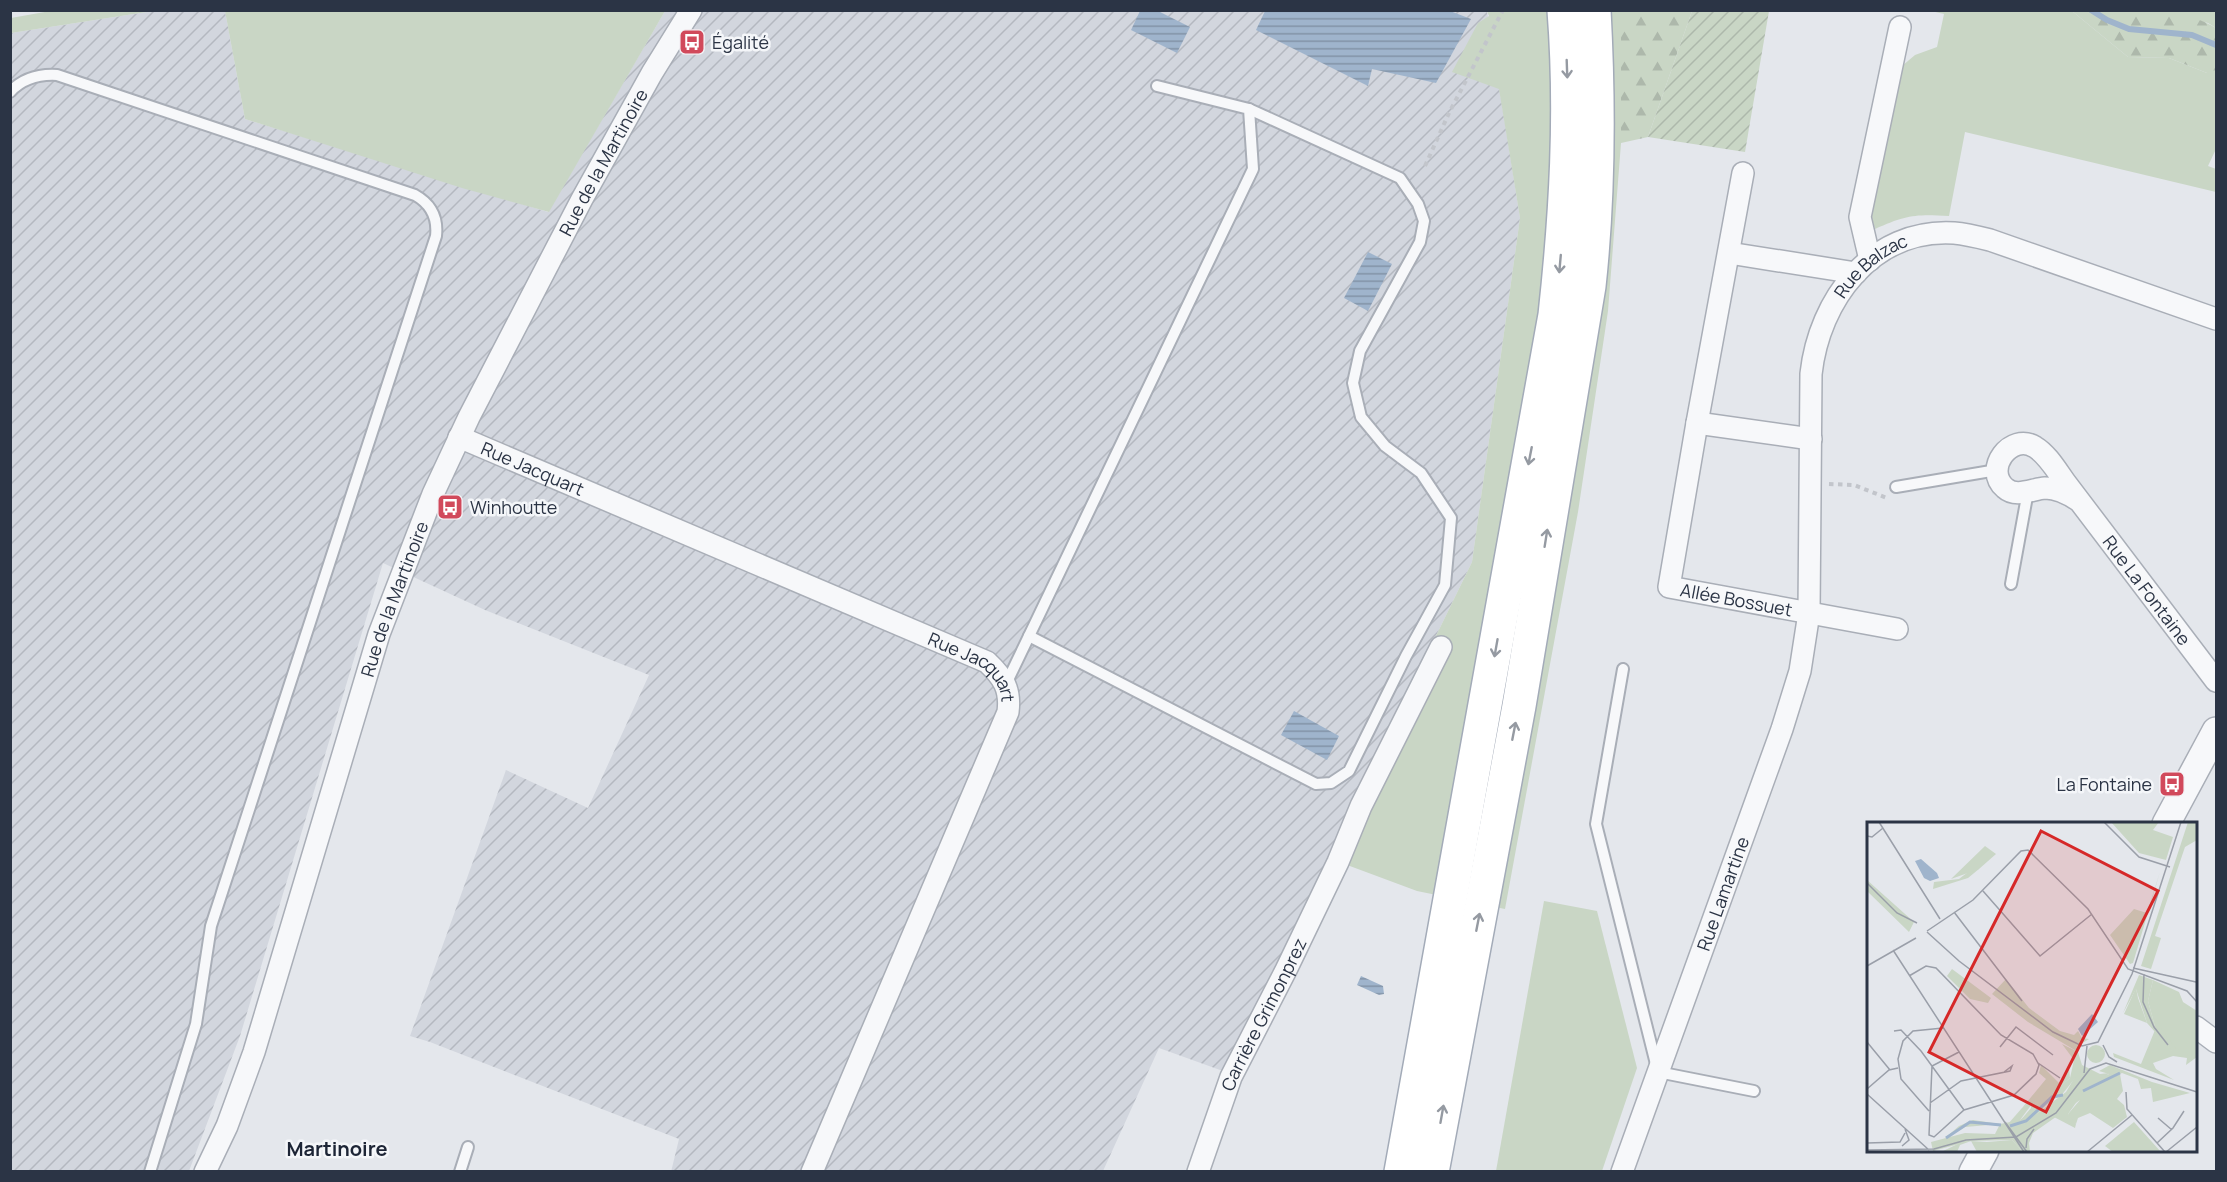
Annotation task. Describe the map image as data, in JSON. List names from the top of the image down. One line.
{"streets":{"street":["Rue de la Martinoire","Rue Balzac","Rue Jacquart","Rue La Fontaine","Allée Bossuet","Rue Lamartine","Carrière Grimonprez"]},"crossings":[["Rue de la Martinoire","Rue Jacquart"],["Rue Balzac","Allée Bossuet"],["Rue Balzac","Rue Lamartine"],["Allée Bossuet","Rue Lamartine"]],"districts":["Martinoire"],"places":{"bus stop":["Égalité","Winhoutte","La Fontaine"]}}
